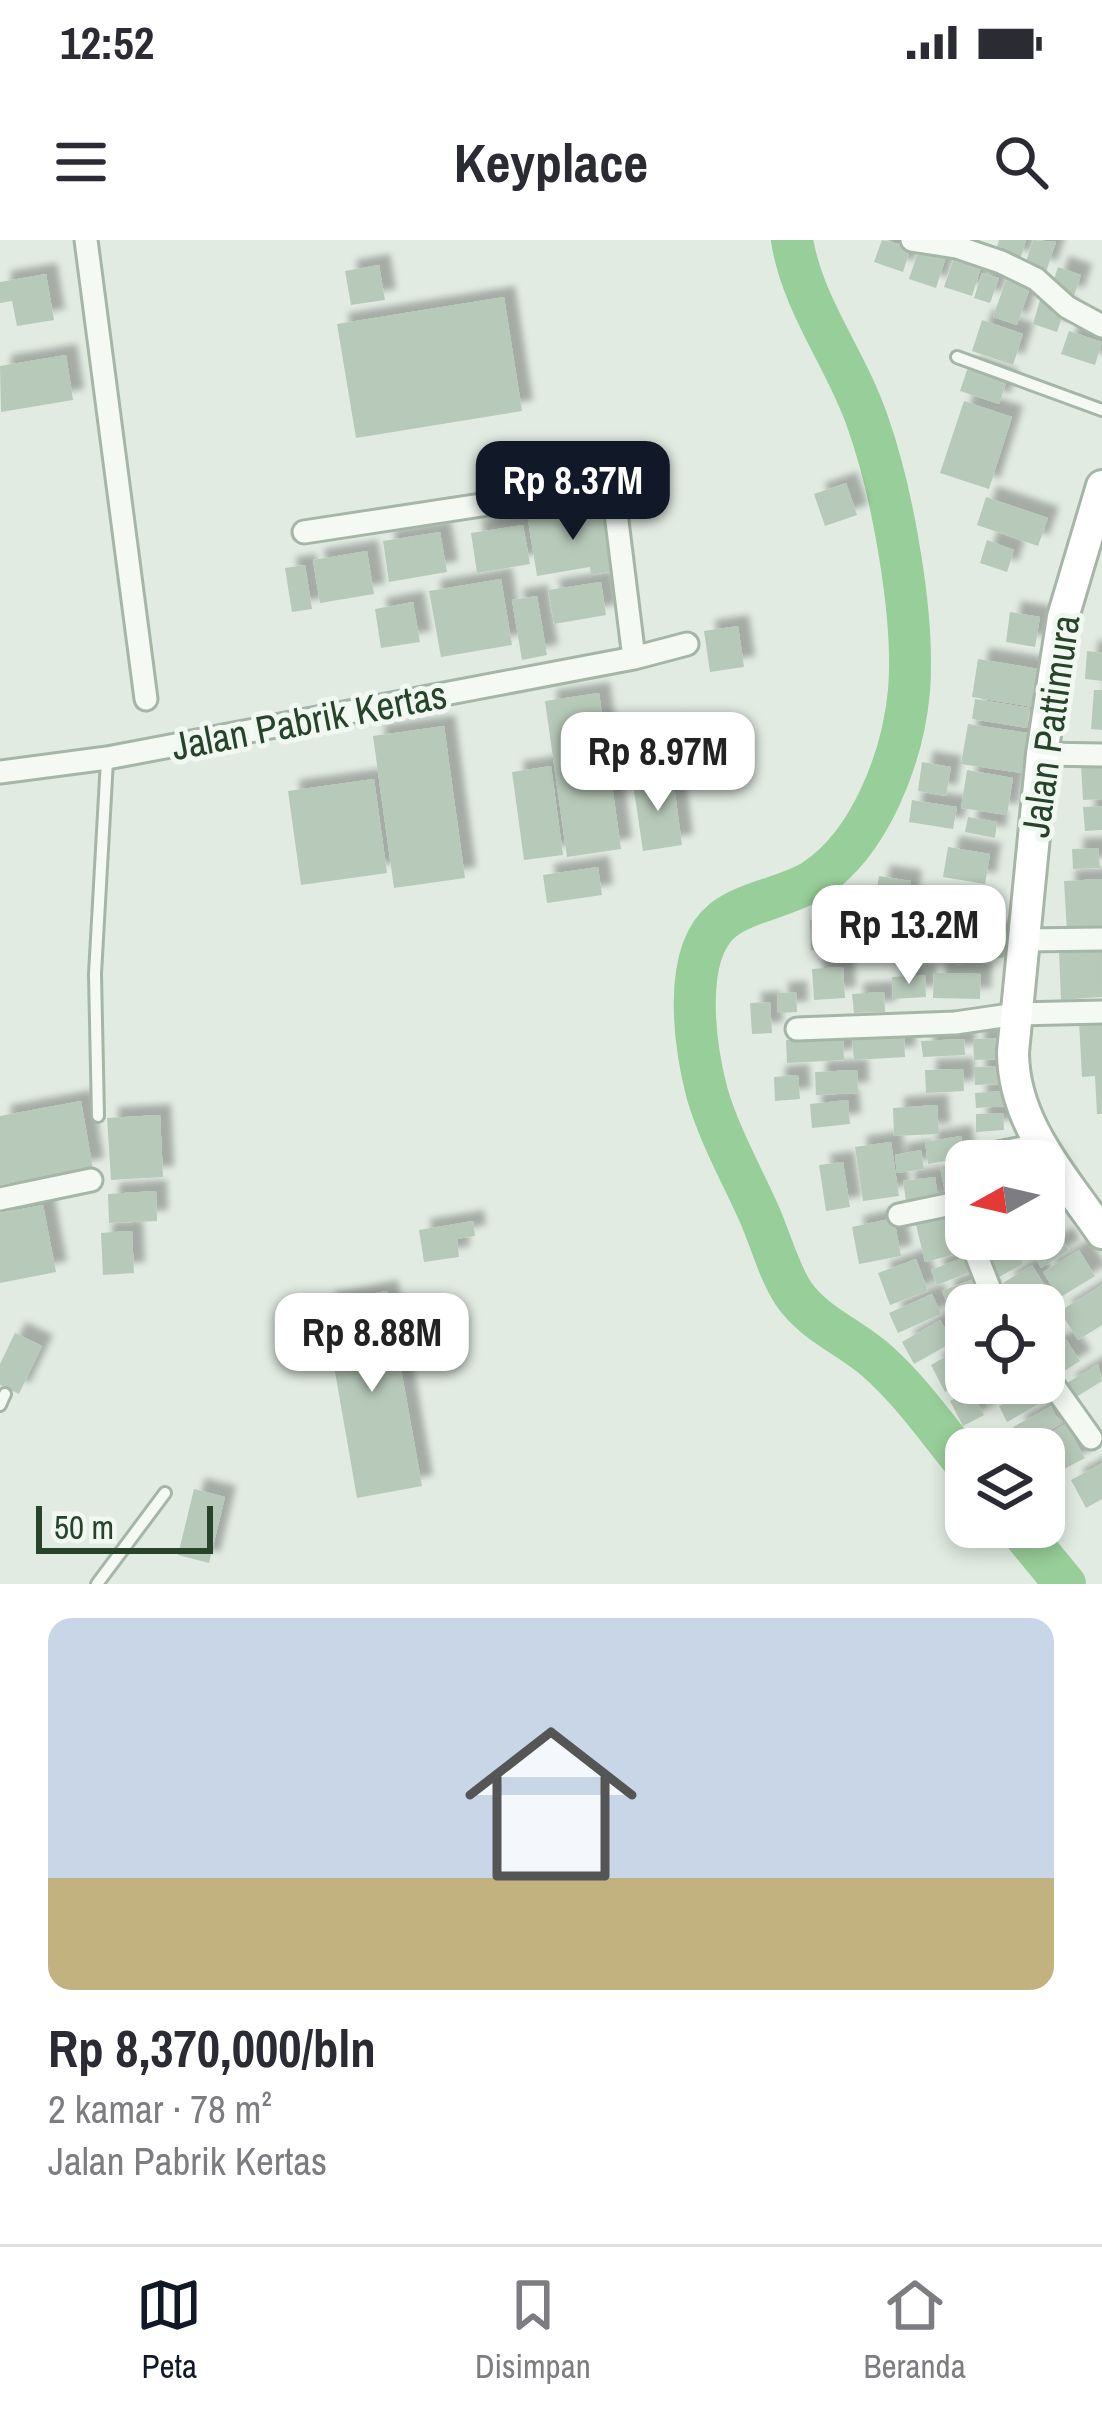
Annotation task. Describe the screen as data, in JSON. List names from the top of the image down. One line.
{"streets":{"street":["Jalan Pabrik Kertas","Jalan Pattimura"]},"scale_bar":"50 m","north":"left","page":{"status":"12:52","header":"Keyplace","price":["Rp 8.37M","Rp 8.97M","Rp 13.2M","Rp 8.88M"],"scale":"50 m","list":[{"name":"Rp 8,370,000/bln","note":"2 kamar · 78 m² · Jalan Pabrik Kertas"}],"tabs":["Peta","Disimpan","Beranda"]}}
